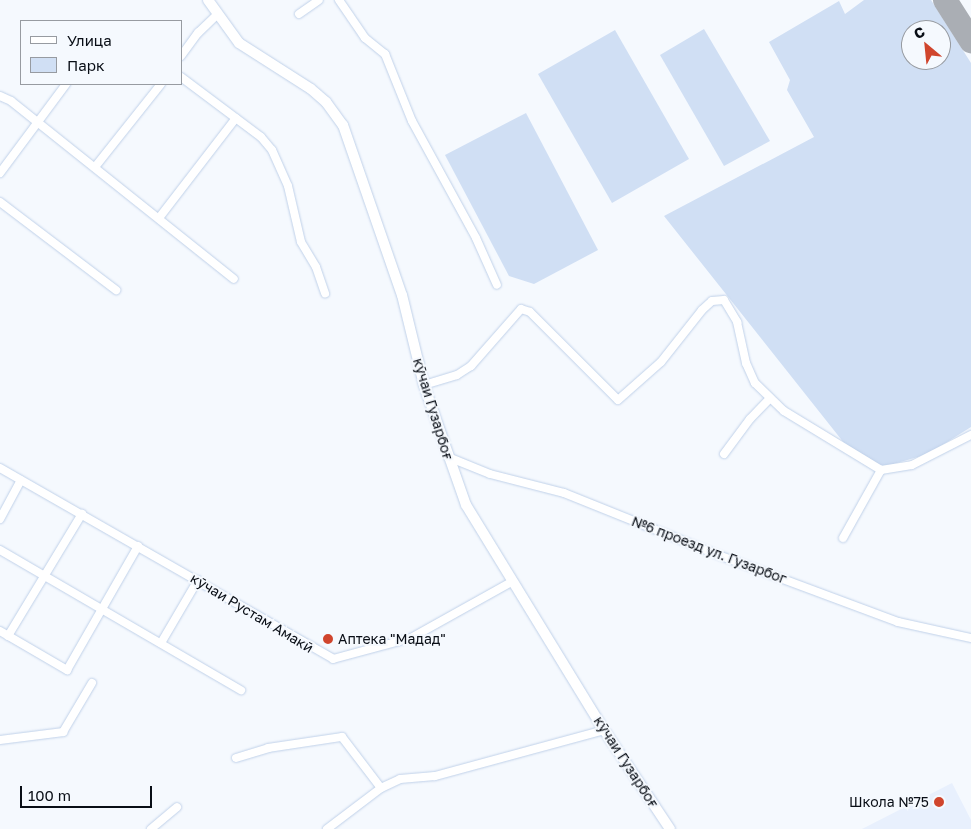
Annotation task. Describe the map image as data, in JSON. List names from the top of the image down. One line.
{"streets":{"street":["кӯчаи Гузарбоғ","№6 проезд ул. Гузарбог","кӯчаи Рустам Амакӣ"]},"crossings":[["кӯчаи Гузарбоғ","№6 проезд ул. Гузарбог"],["кӯчаи Гузарбоғ","кӯчаи Рустам Амакӣ"]],"places":["Аптека \"Мадад\"","Школа №75"],"legend":["Улица","Парк"],"scale_bar":"100 m","north":"top left"}
